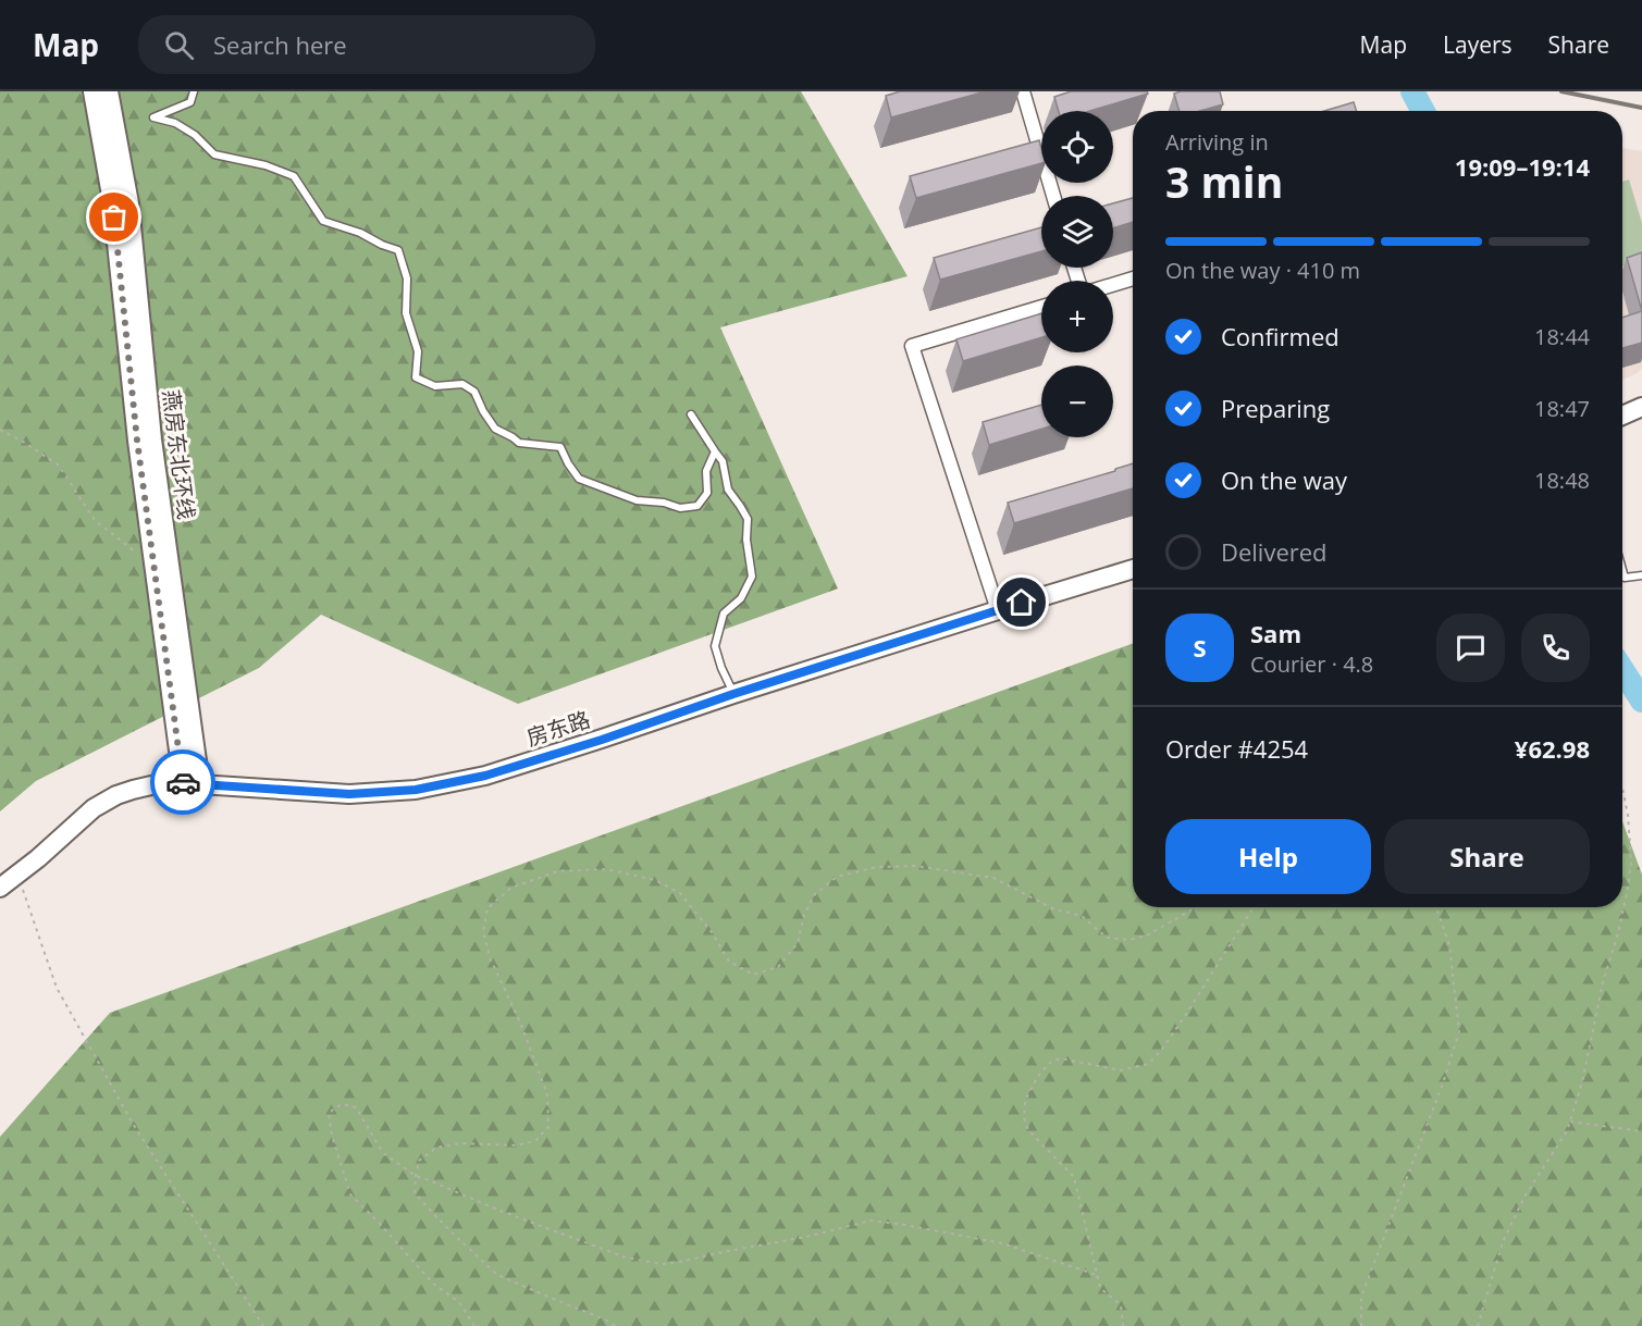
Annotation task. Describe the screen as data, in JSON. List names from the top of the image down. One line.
{"streets":{"main road":["燕房东北环线","房东路"]},"crossings":[["燕房东北环线","房东路"]],"page":{"header":"Map","search":"Search here","nav":["Map","Layers","Share"],"map_buttons":["+","−"],"heading":["3 min","Arriving in","19:09–19:14"],"panel":["Sam","Courier · 4.8","Order #4254","¥62.98"],"bar":"On the way · 410 m","list":[["Confirmed","18:44"],["Preparing","18:47"],["On the way","18:48"],"Delivered"],"round":"S","buttons":["Help","Share"]}}
